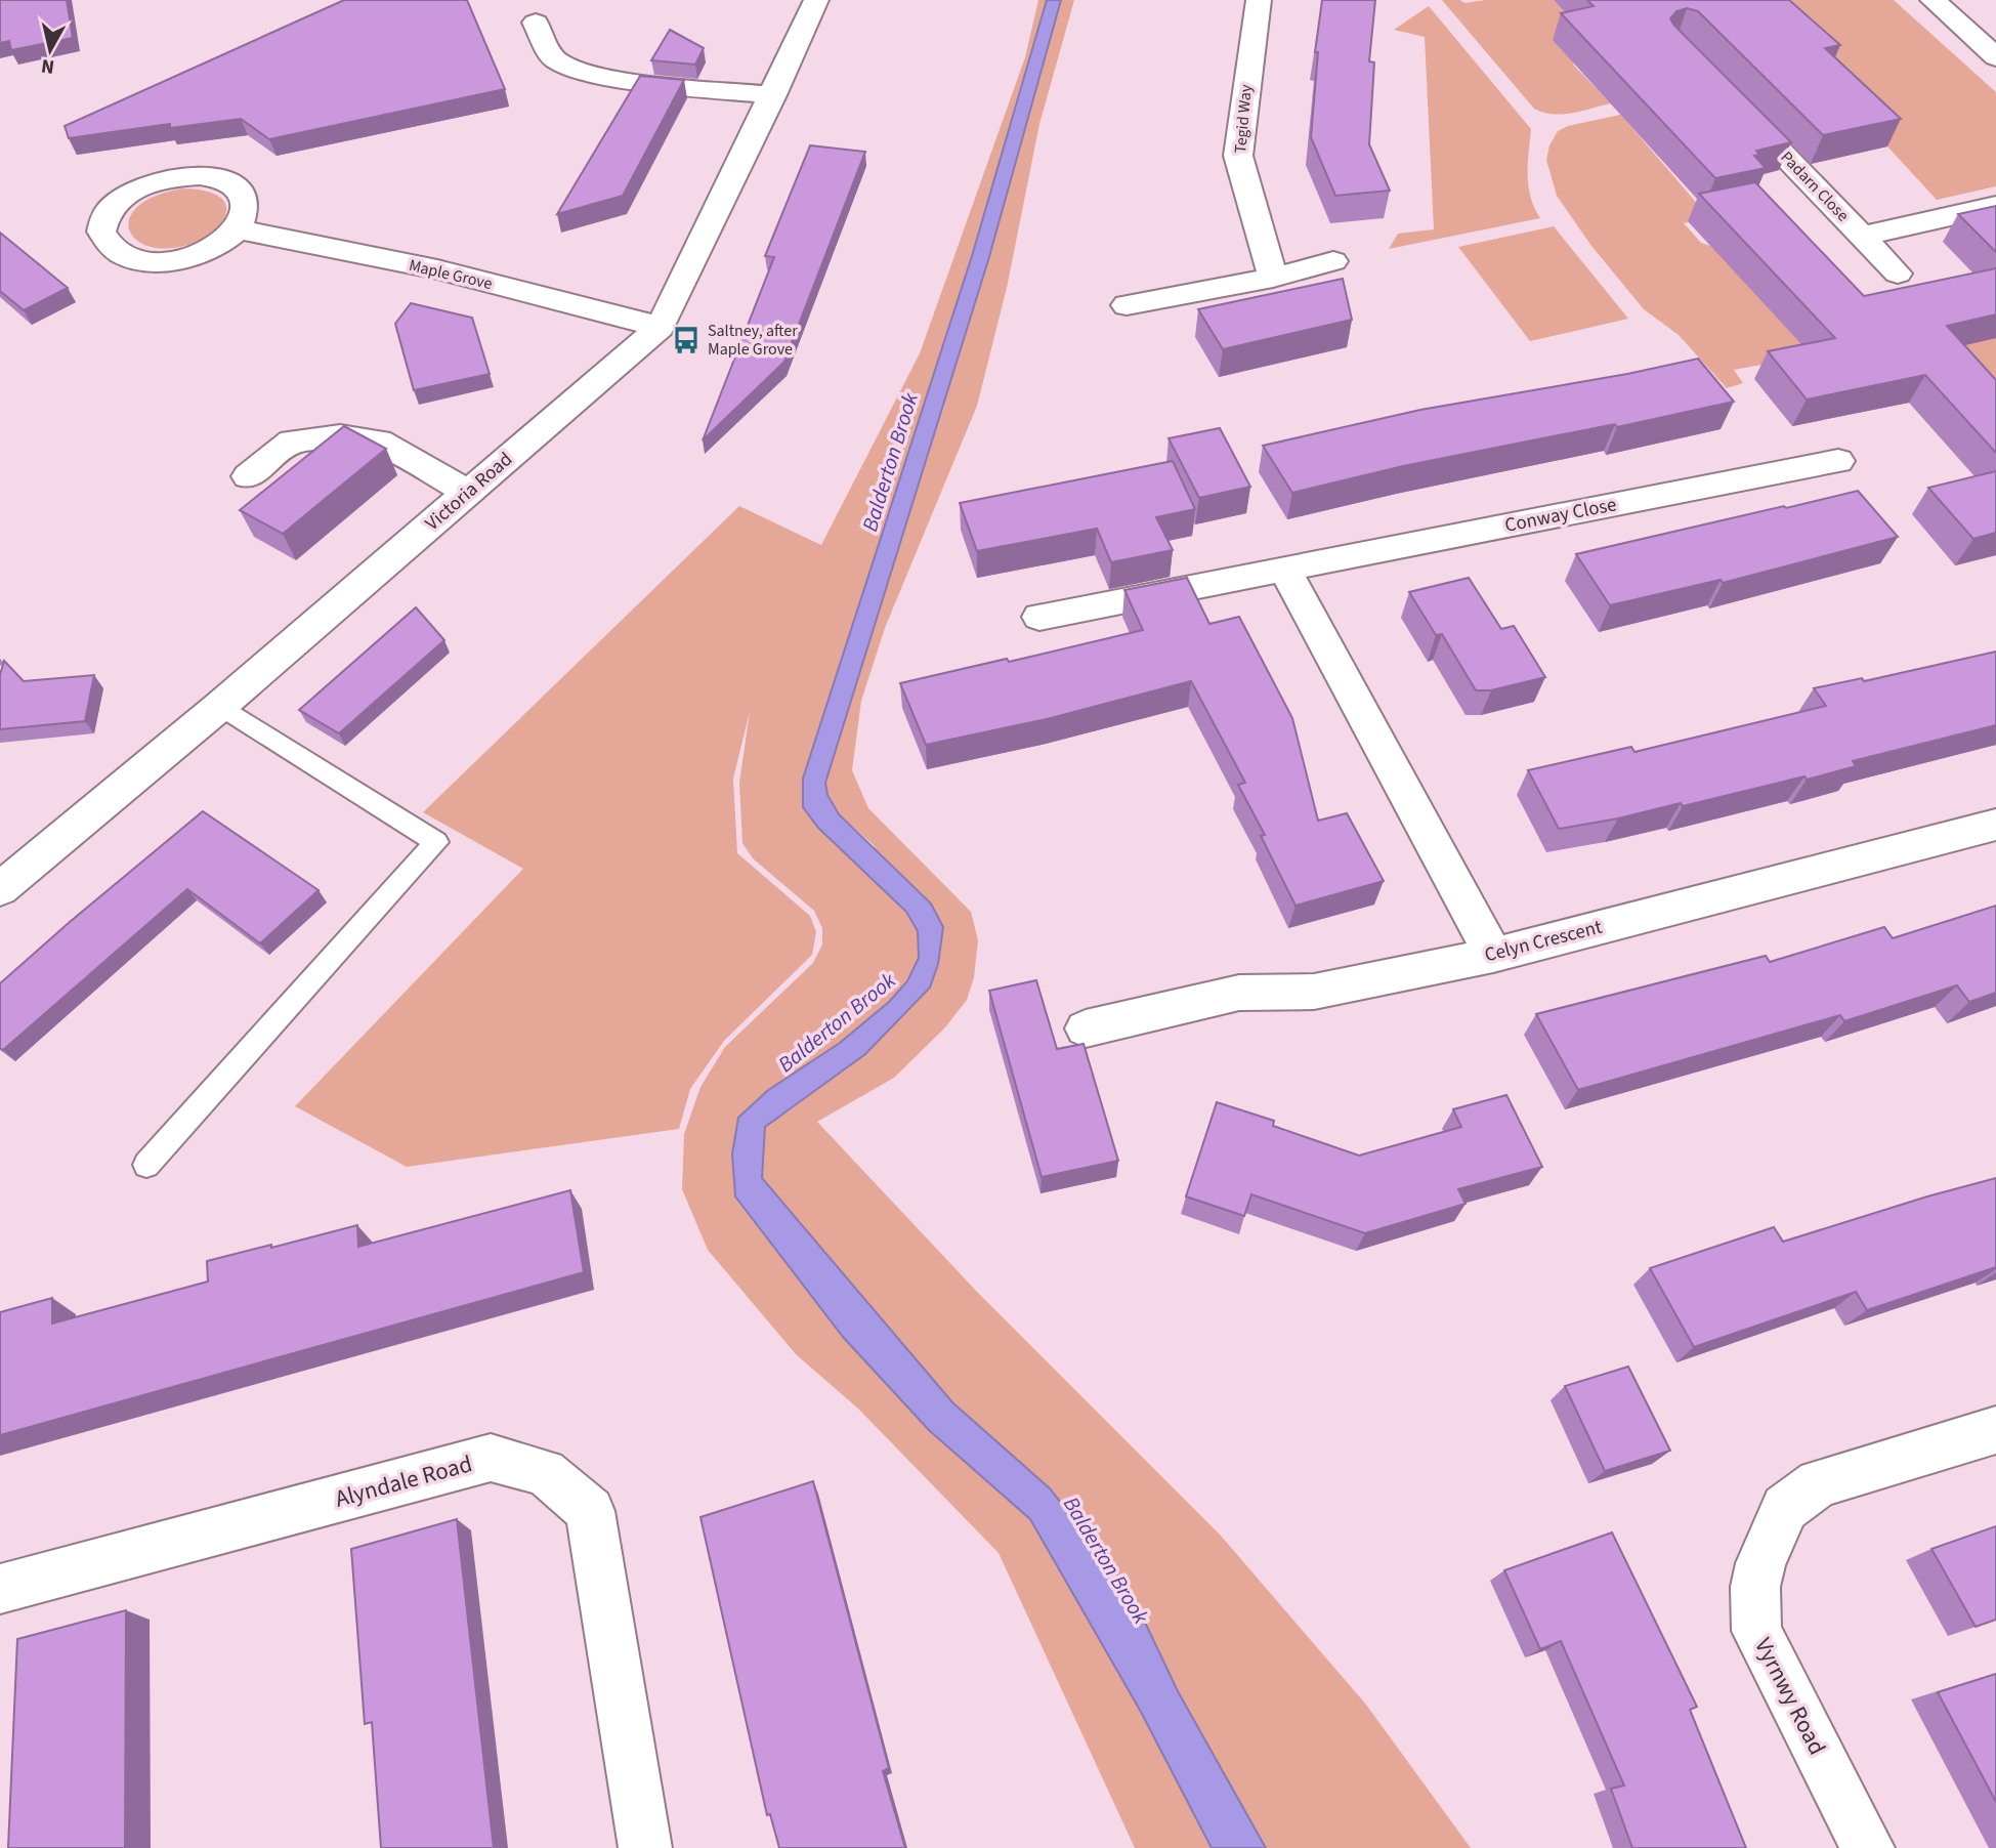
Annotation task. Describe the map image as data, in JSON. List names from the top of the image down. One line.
{"streets":{"street":["Tegid Way","Padarn Close","Maple Grove","Victoria Road","Conway Close","Celyn Crescent","Alyndale Road","Vyrnwy Road"]},"crossings":[["Maple Grove","Victoria Road"]],"water":["Balderton Brook"],"places":{"bus stop":["Saltney, after Maple Grove"]},"north":"bottom"}
